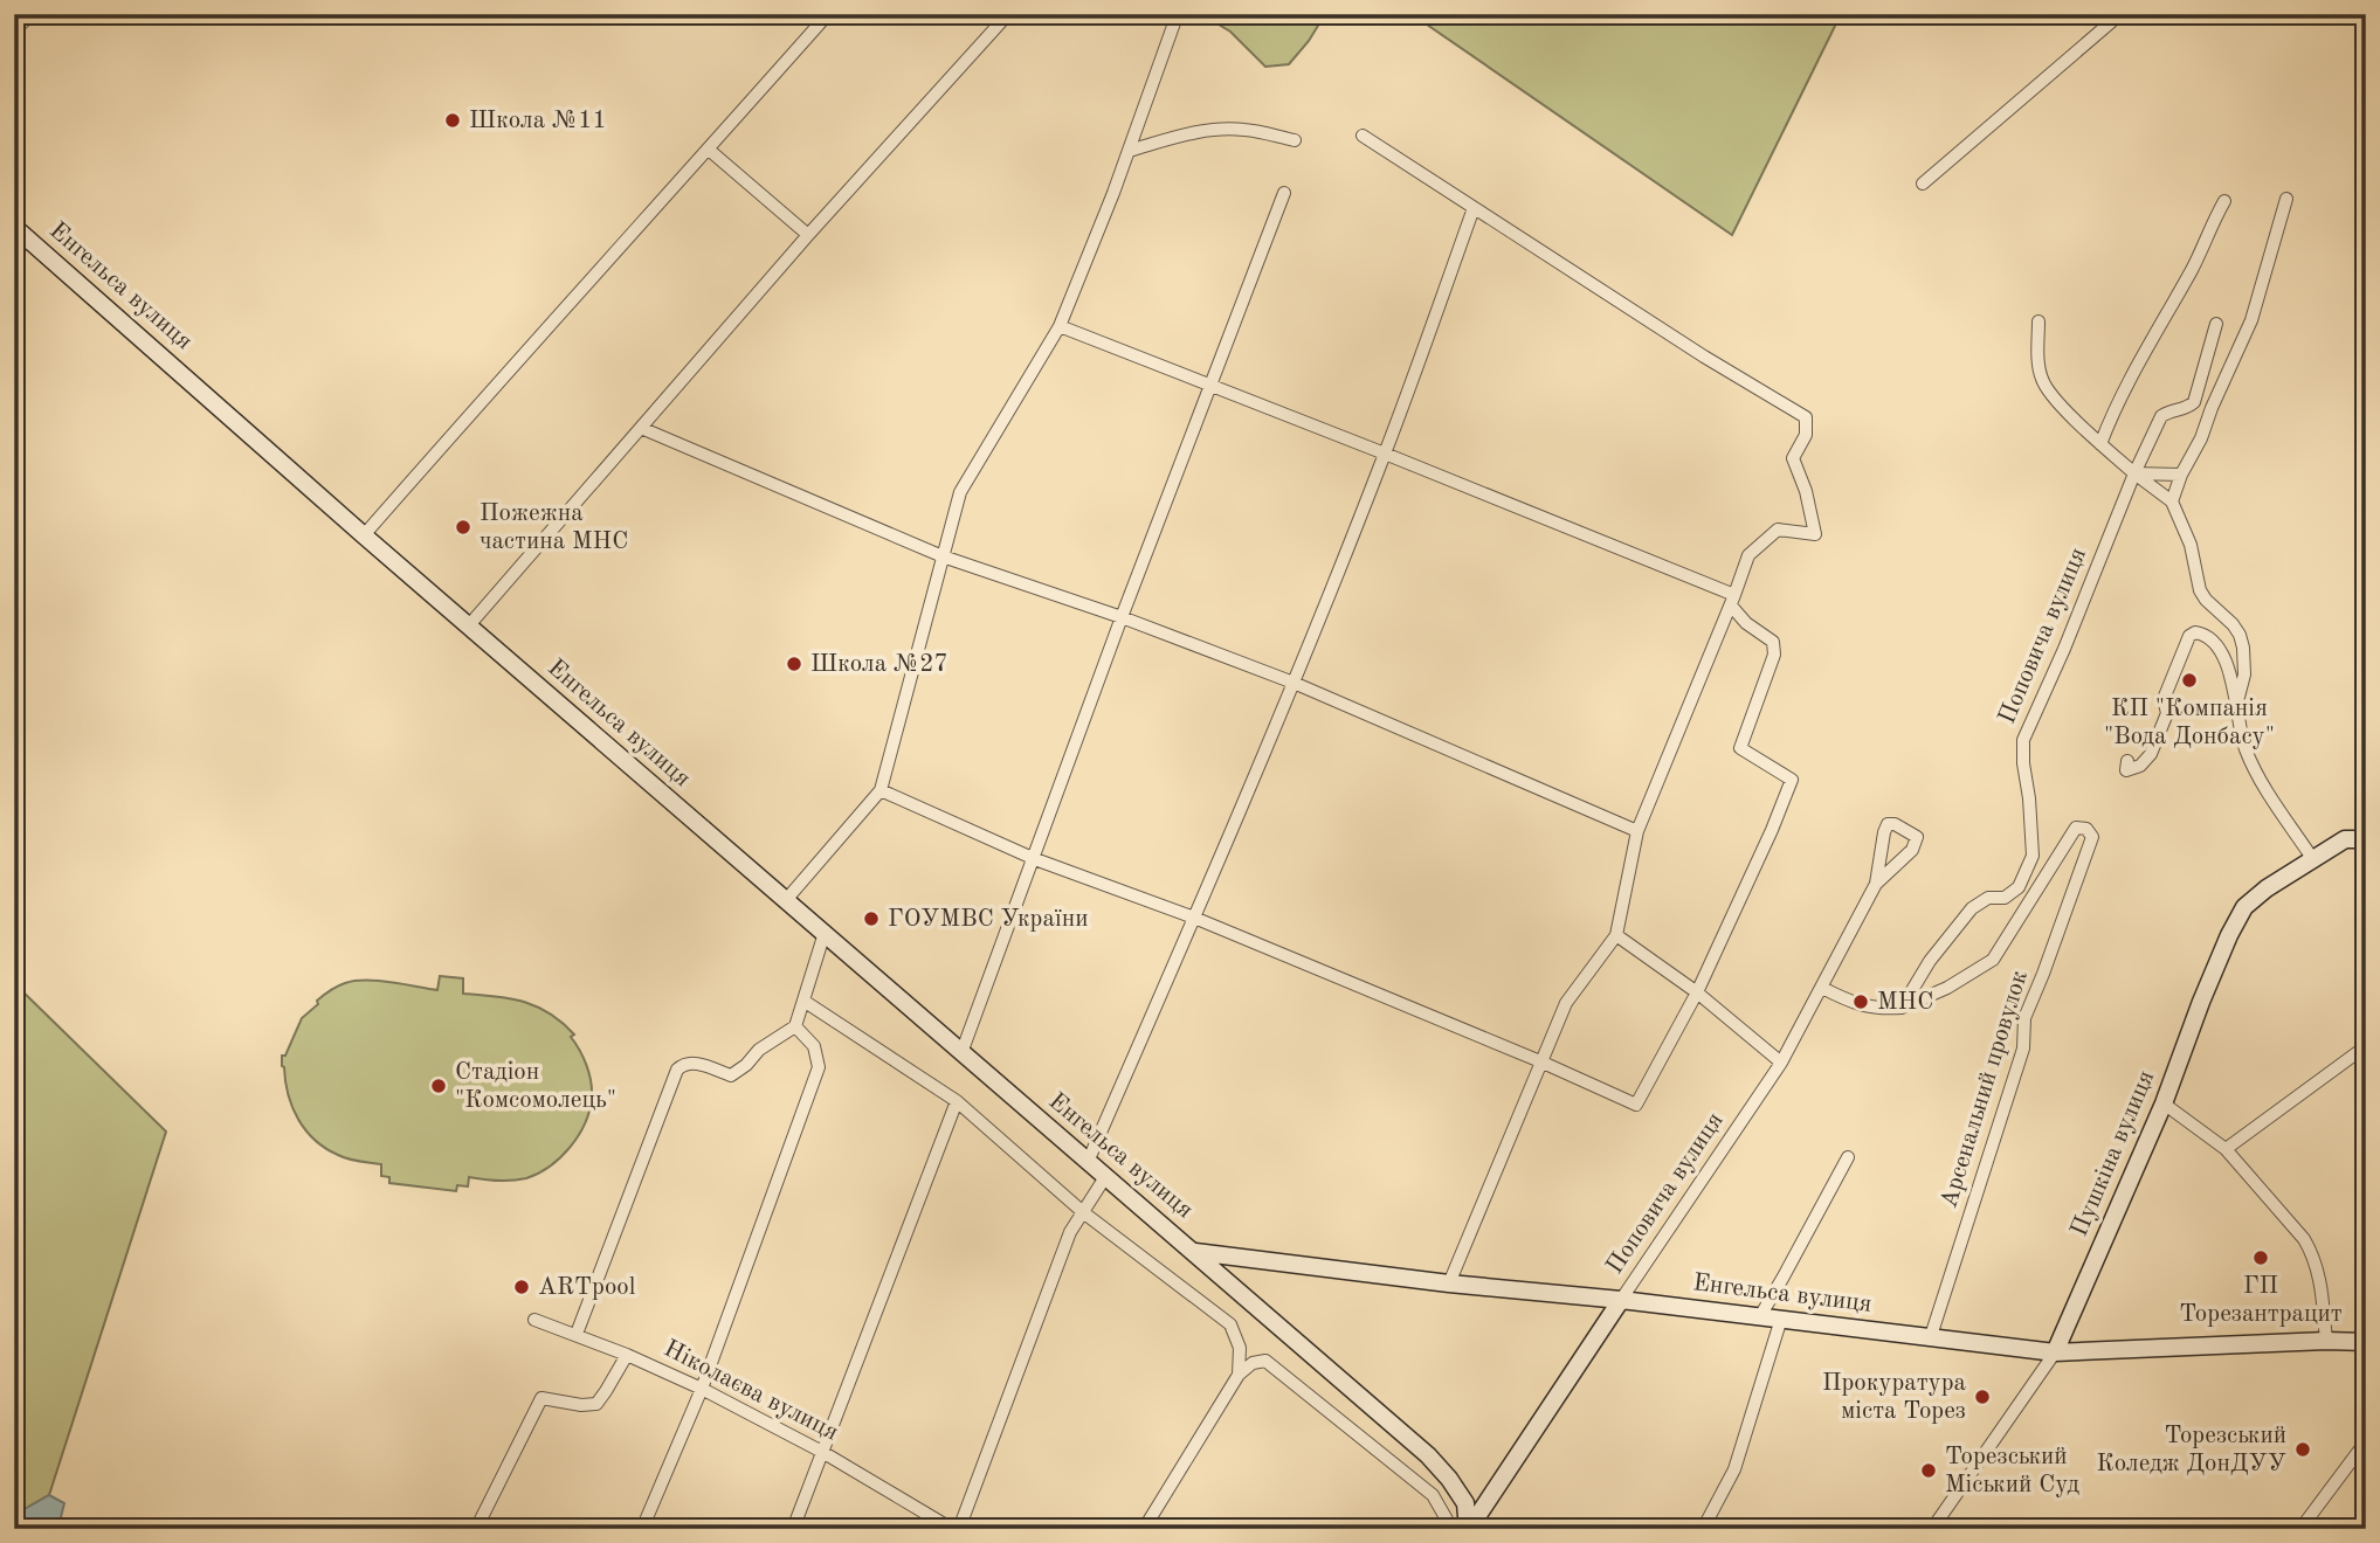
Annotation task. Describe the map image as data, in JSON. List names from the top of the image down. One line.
{"streets":{"street":["Енгельса вулиця","Поповича вулиця","Арсенальний провулок","Пушкіна вулиця","Ніколаєва вулиця"]},"crossings":[["Енгельса вулиця","Поповича вулиця"],["Енгельса вулиця","Арсенальний провулок"],["Енгельса вулиця","Пушкіна вулиця"],["Поповича вулиця","Арсенальний провулок"]],"places":["Школа №11","Пожежна частина МНС","Школа №27","КП \"Компанія \"Вода Донбасу\"","ГОУМВС України","МНС","Стадіон \"Комсомолець\"","ГП Торезантрацит","ARTpool","Прокуратура міста Торез","Торезський Коледж ДонДУУ","Торезський Міський Суд"]}
